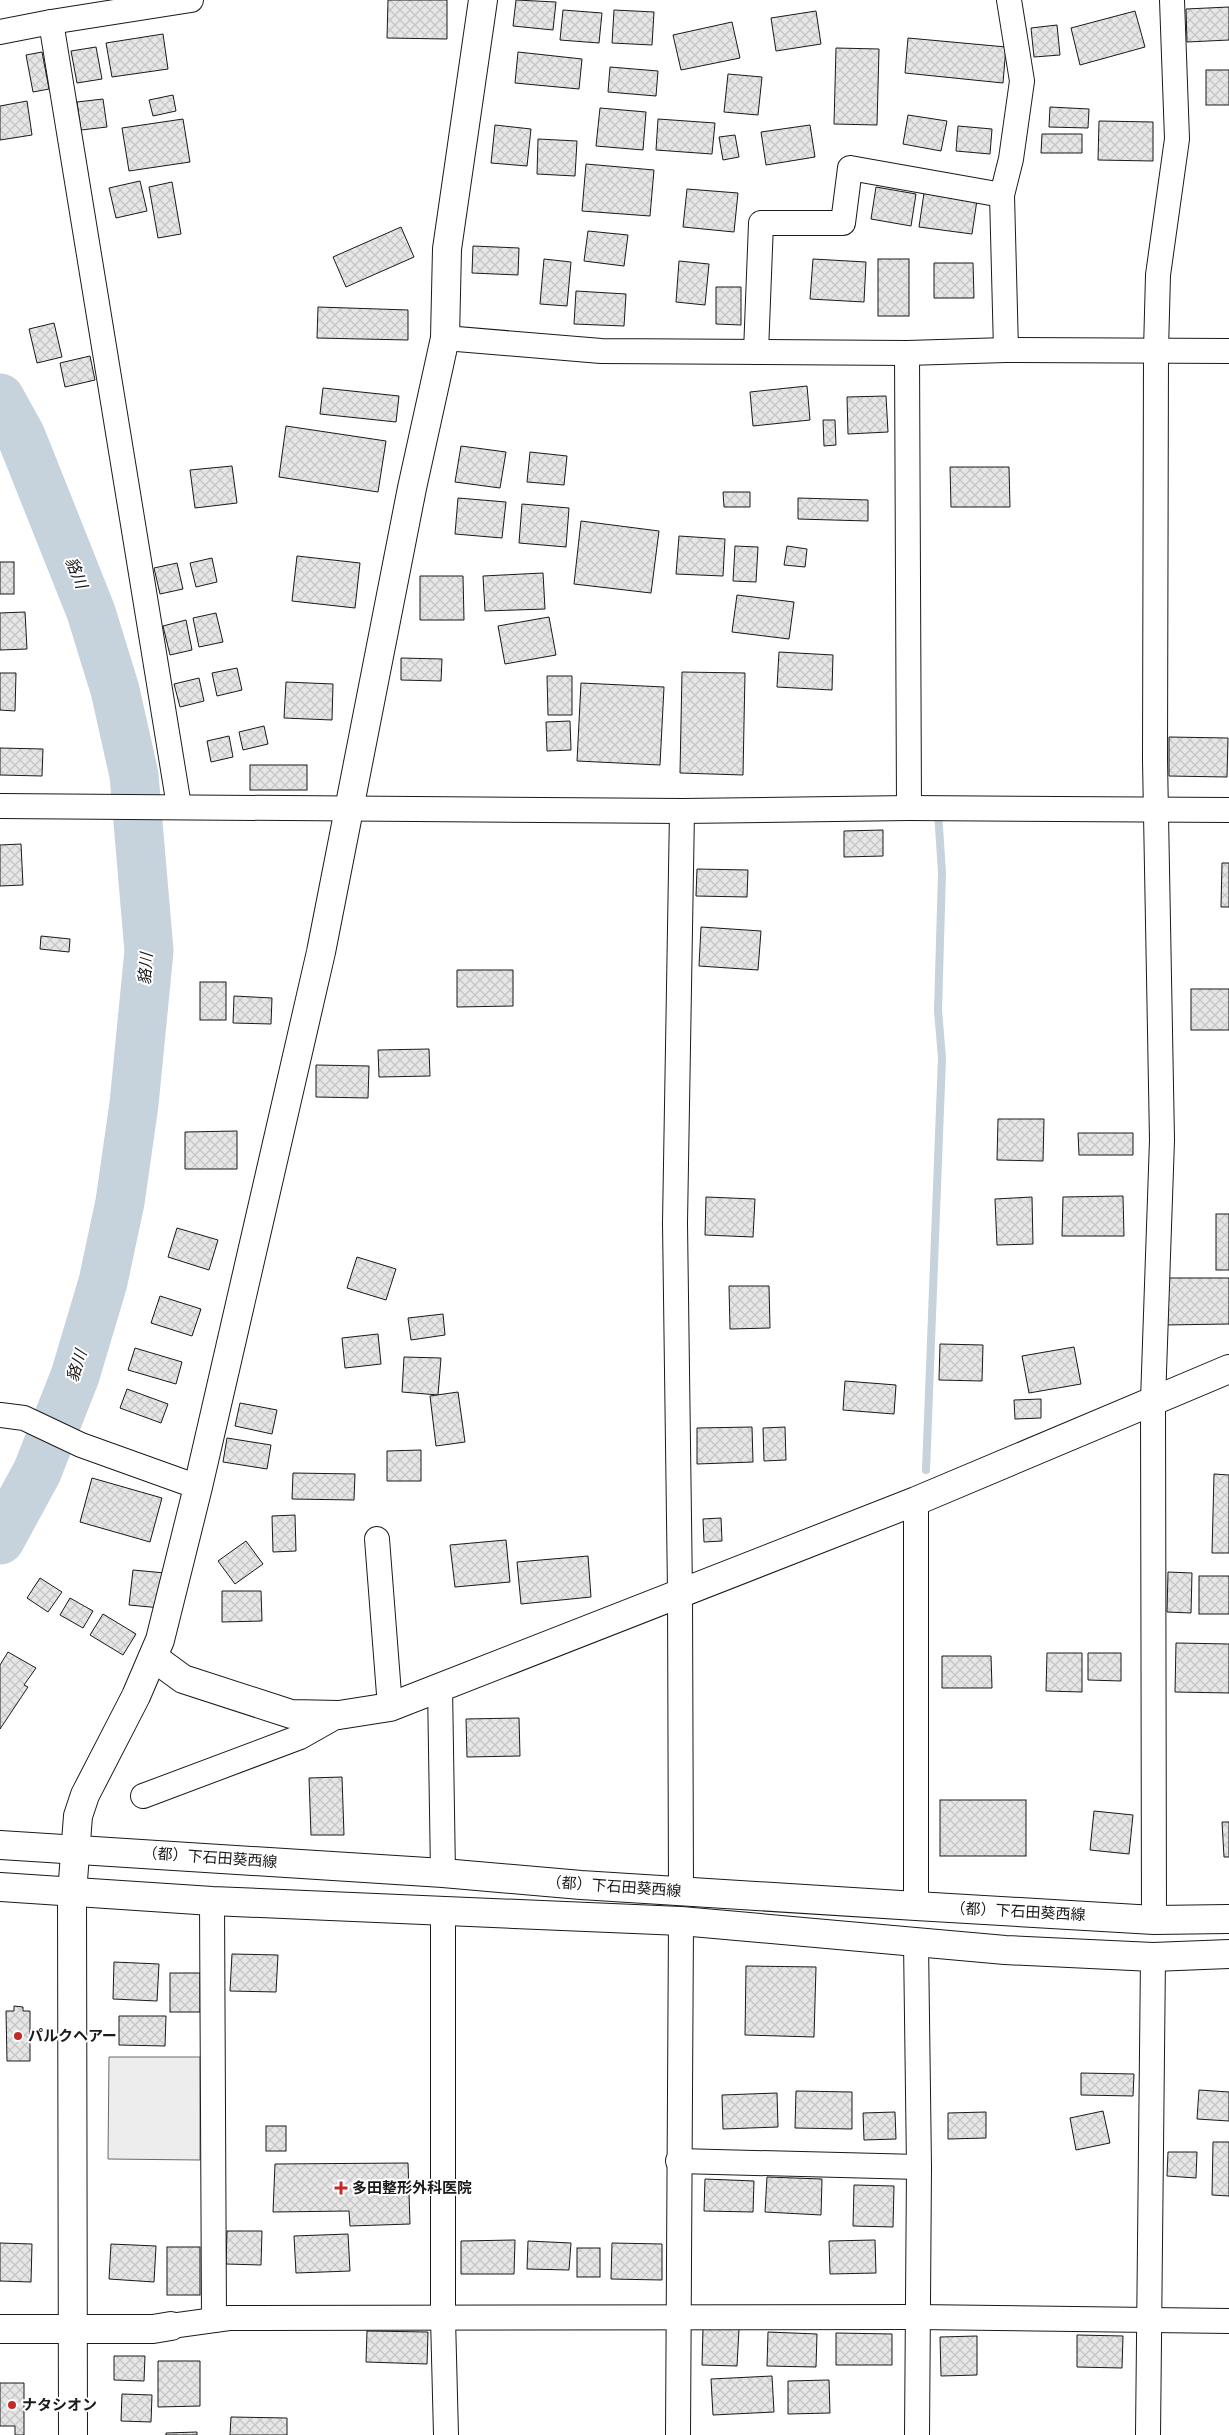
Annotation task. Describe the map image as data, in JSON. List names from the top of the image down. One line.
{"streets":{"street":["（都）下石田葵西線"]},"water":["貉川"],"places":{"other":["パルクヘアー","ナタシオン"],"health":["多田整形外科医院"]}}
